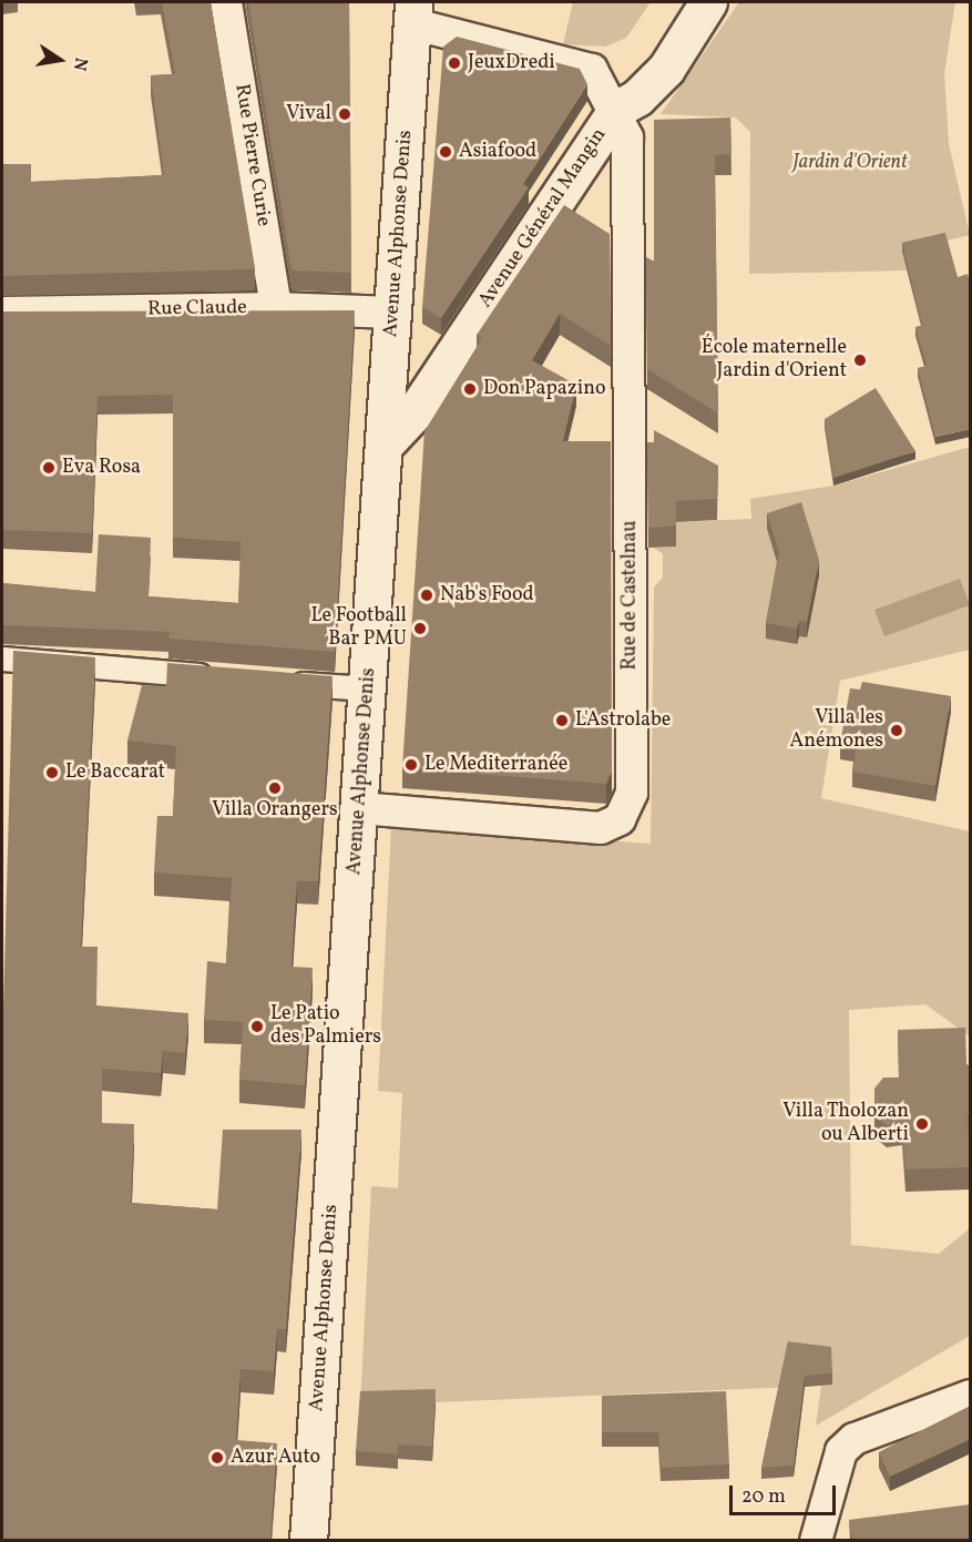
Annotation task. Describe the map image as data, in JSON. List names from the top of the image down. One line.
{"streets":{"main road":["Avenue Général Mangin","Avenue Alphonse Denis"],"street":["Rue Pierre Curie","Rue Claude","Rue de Castelnau"]},"crossings":[["Rue Pierre Curie","Rue Claude"],["Avenue Général Mangin","Avenue Alphonse Denis"],["Avenue Général Mangin","Rue de Castelnau"],["Avenue Alphonse Denis","Rue Claude"],["Avenue Alphonse Denis","Rue de Castelnau"]],"parks":["Jardin d'Orient"],"places":["JeuxDredi","Vival","Asiafood","École maternelle Jardin d'Orient","Don Papazino","Eva Rosa","Nab's Food","Le Football Bar PMU","L'Astrolabe","Villa les Anémones","Le Mediterranée","Le Baccarat","Villa Orangers","Le Patio des Palmiers","Villa Tholozan ou Alberti","Azur Auto"],"scale_bar":"20 m","north":"right"}
